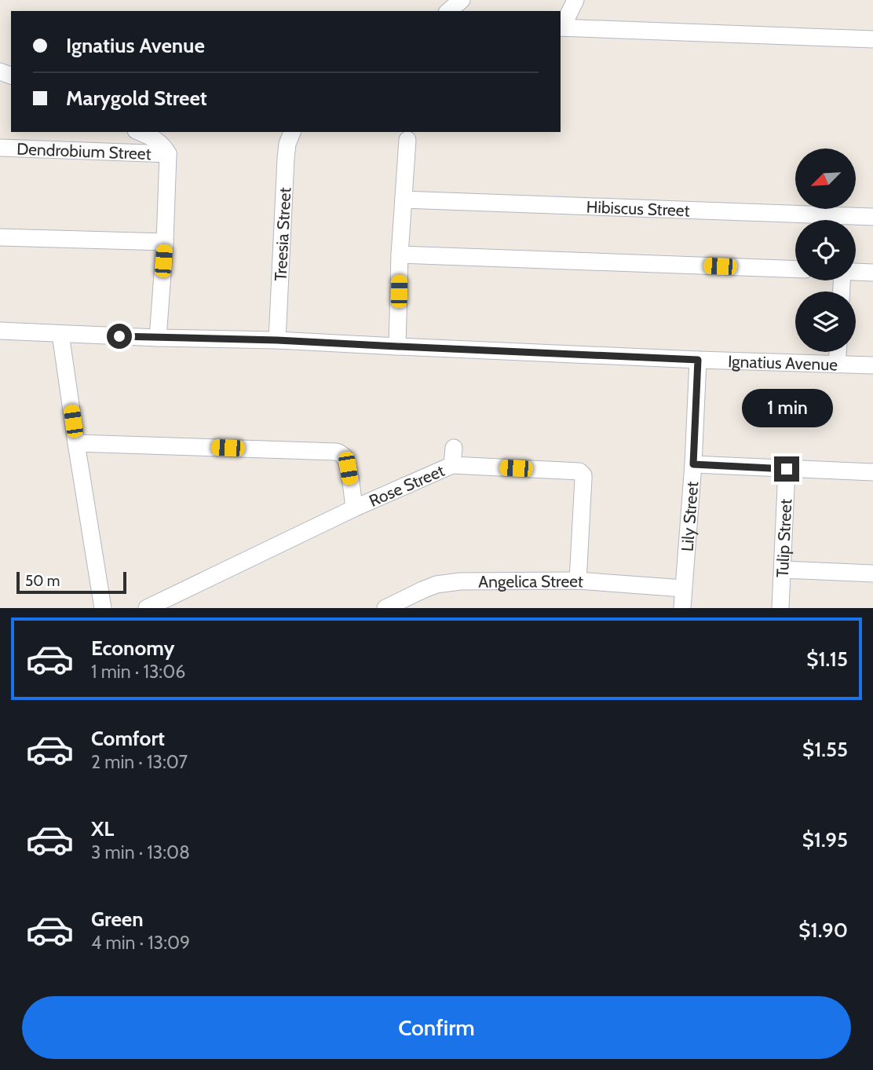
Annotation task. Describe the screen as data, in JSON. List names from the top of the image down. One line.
{"streets":{"street":["Dendrobium Street","Hibiscus Street","Treesia Street","Ignatius Avenue","Rose Street","Lily Street","Tulip Street","Angelica Street"]},"crossings":[["Treesia Street","Ignatius Avenue"],["Ignatius Avenue","Lily Street"],["Rose Street","Angelica Street"],["Lily Street","Angelica Street"]],"scale_bar":"50 m","north":"bottom left","page":{"banner":["Ignatius Avenue","Marygold Street"],"bubble":"1 min","scale":"50 m","list":[{"name":"Economy","note":"1 min · 13:06","value":"$1.15"},{"name":"Comfort","note":"2 min · 13:07","value":"$1.55"},{"name":"XL","note":"3 min · 13:08","value":"$1.95"},{"name":"Green","note":"4 min · 13:09","value":"$1.90"}],"buttons":"Confirm"}}
